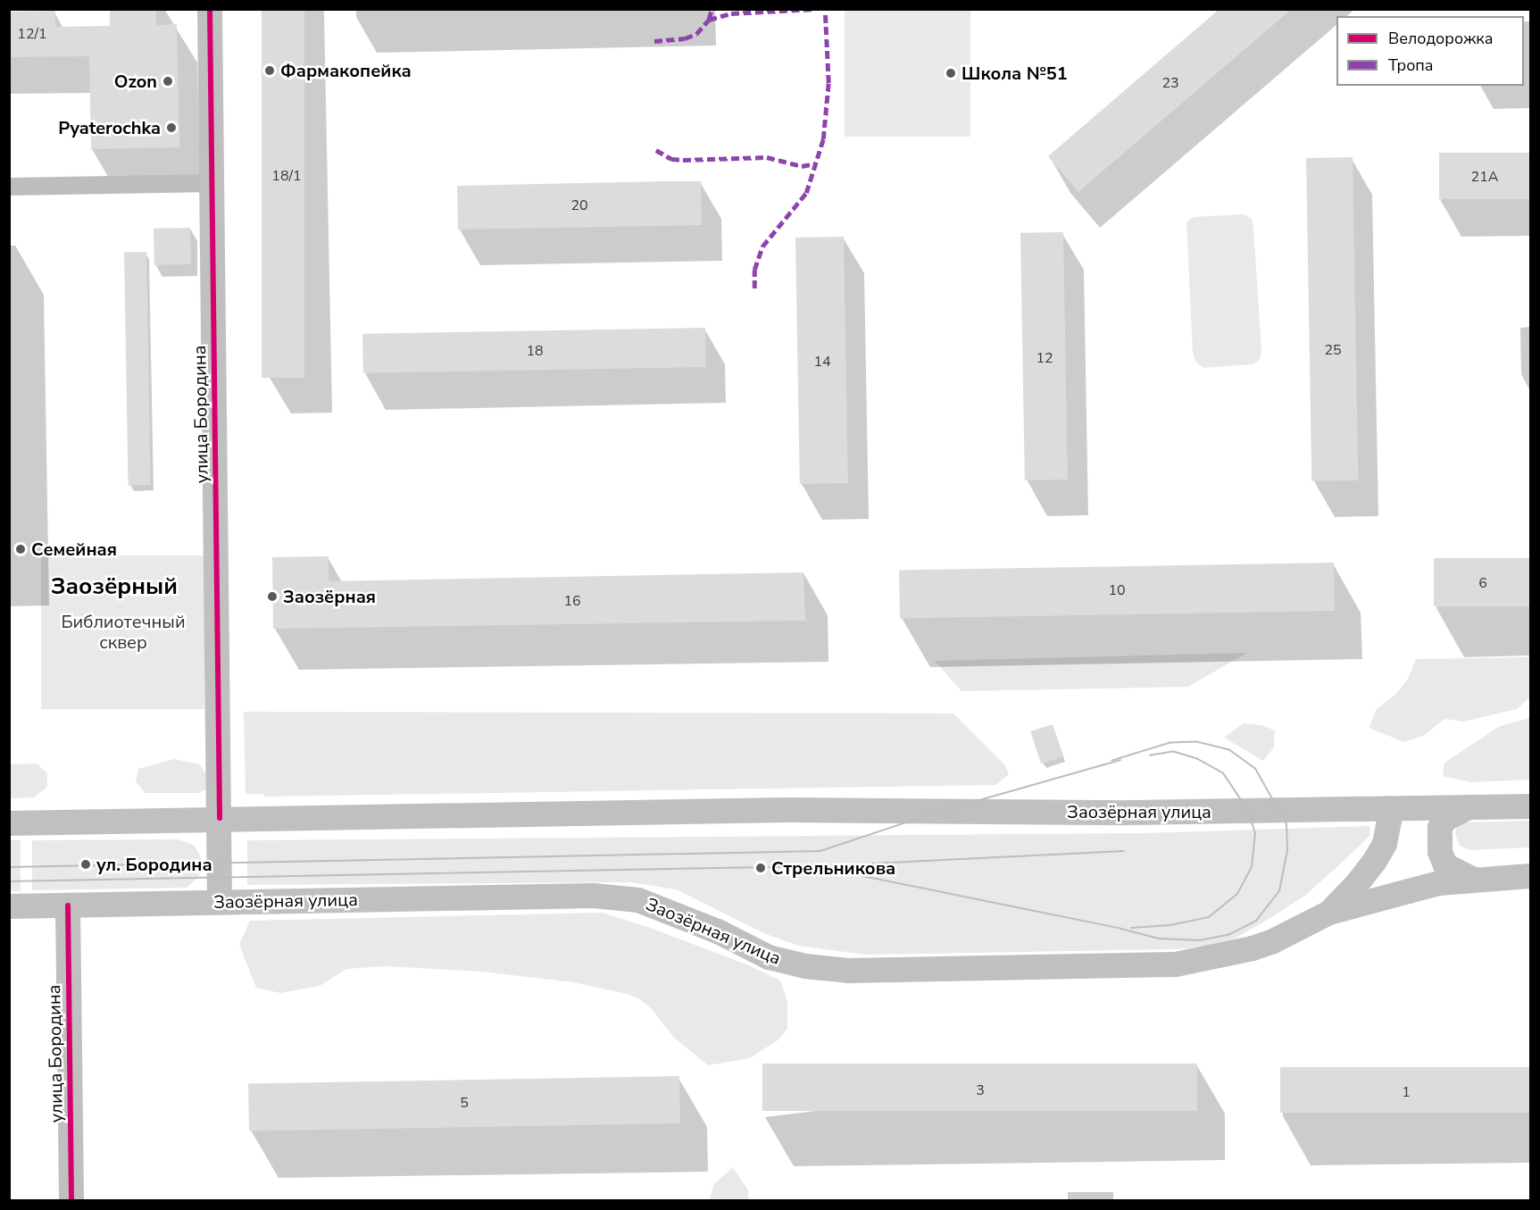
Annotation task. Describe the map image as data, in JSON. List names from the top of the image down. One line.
{"streets":{"main road":["улица Бородина","Заозёрная улица"]},"crossings":[["улица Бородина","Заозёрная улица"]],"districts":["Заозёрный"],"parks":["Библиотечный сквер"],"places":["Фармакопейка","Школа №51","Ozon","Pyaterochka","Семейная","Заозёрная","ул. Бородина","Стрельникова"],"house_numbers":["12/1","23","18/1","21А","20","25","18","12","14","6","10","16","3","1","5"],"legend":["Велодорожка","Тропа"]}
